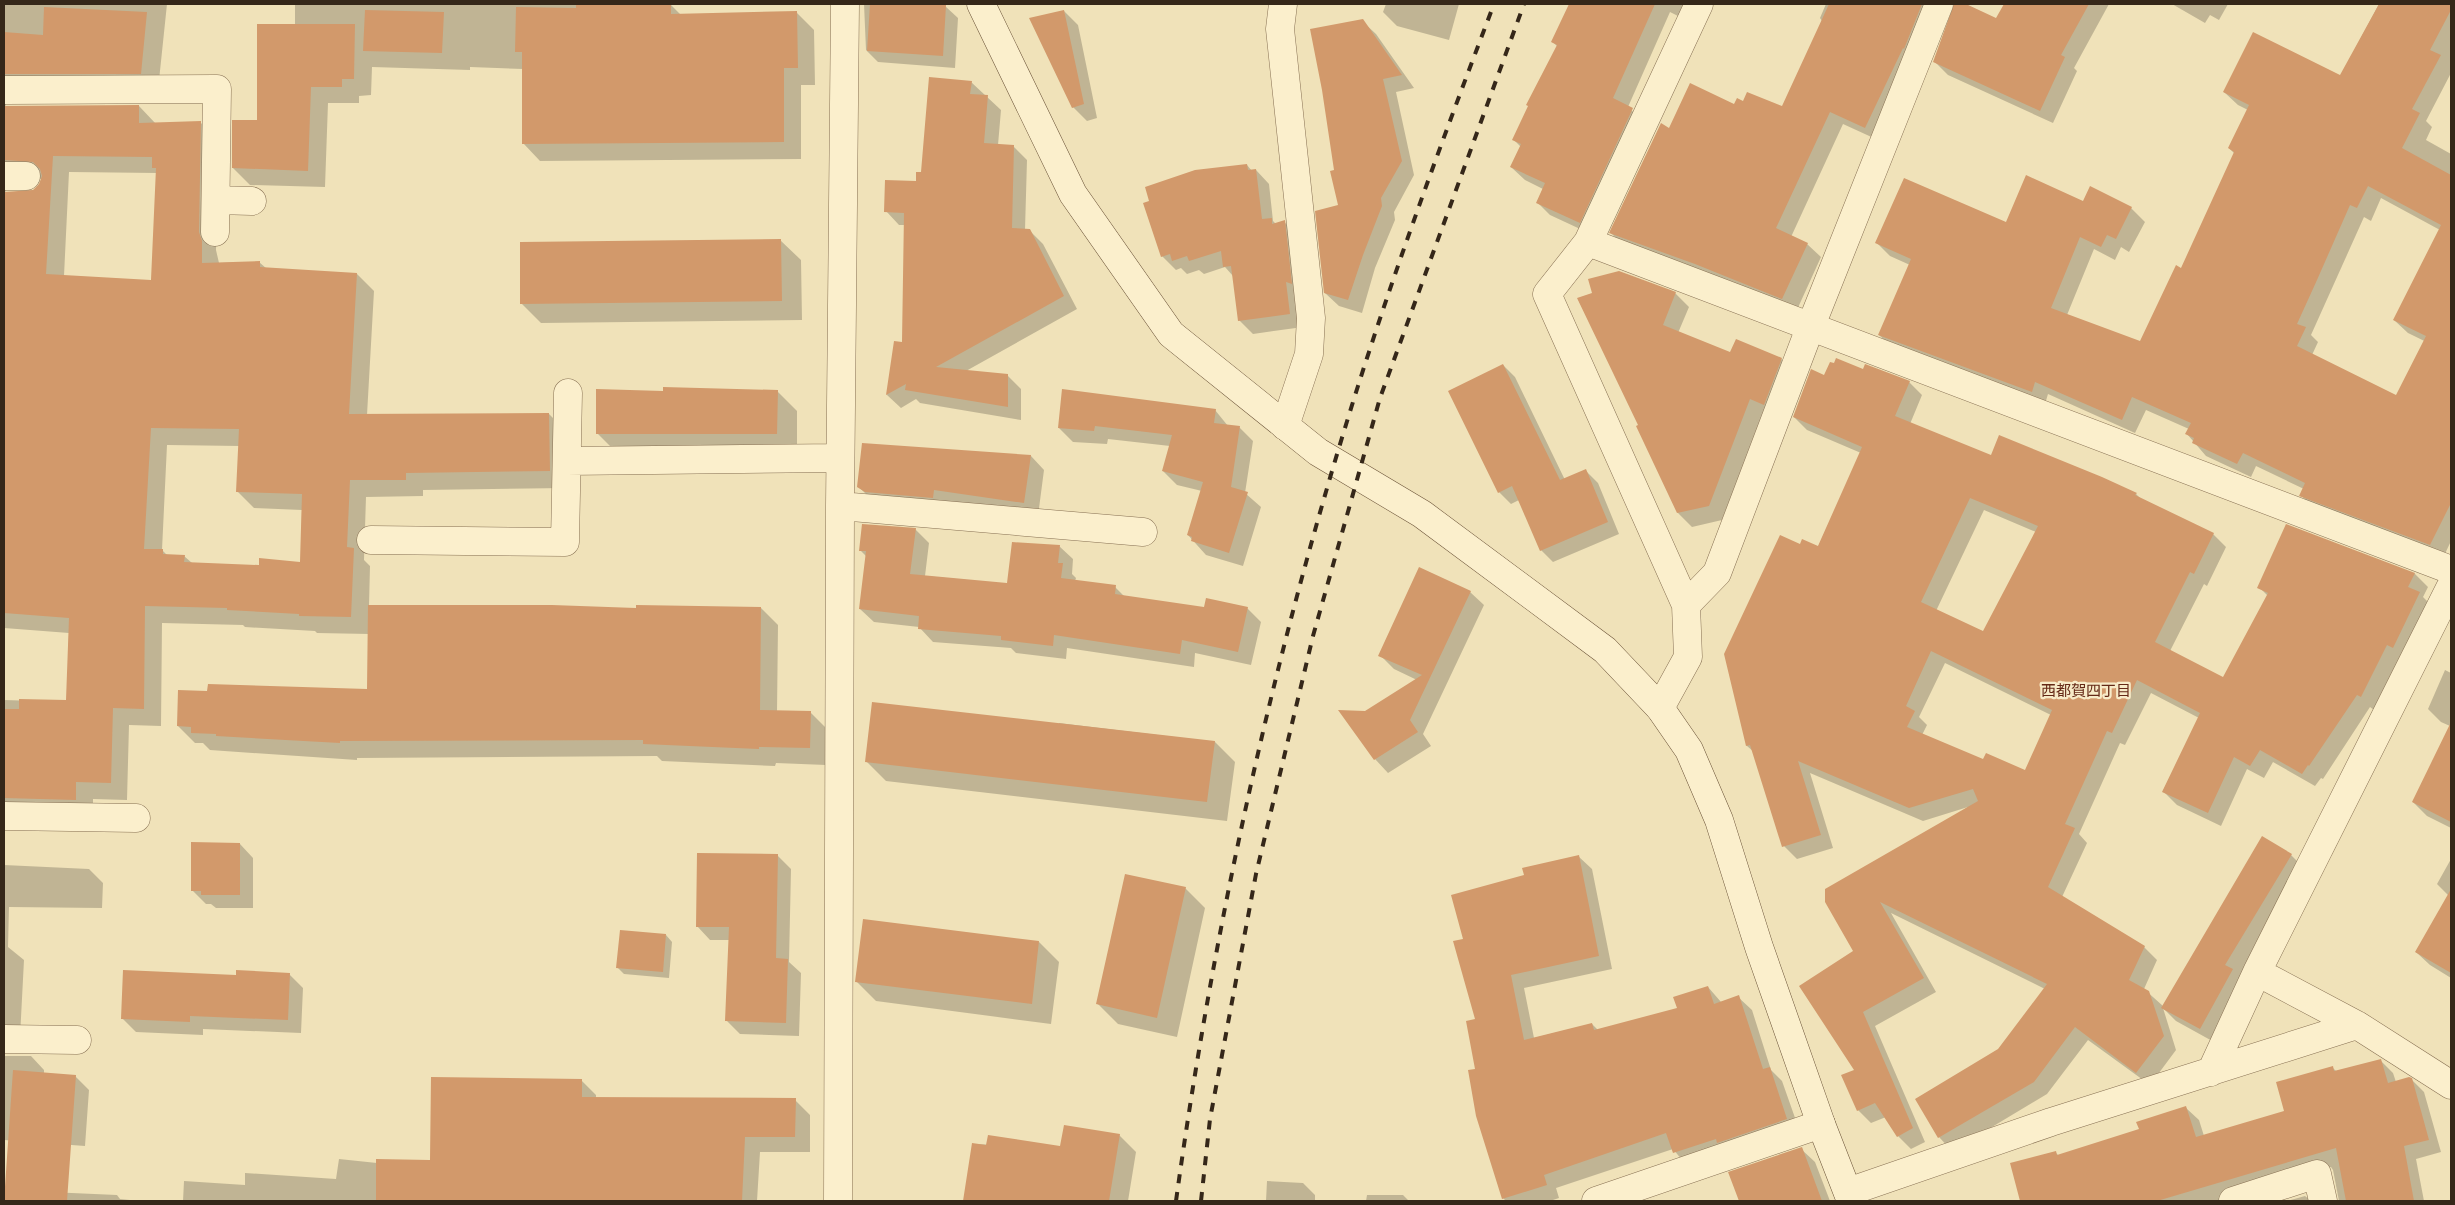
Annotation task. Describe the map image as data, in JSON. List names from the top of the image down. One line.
{"districts":["西都賀四丁目"]}
